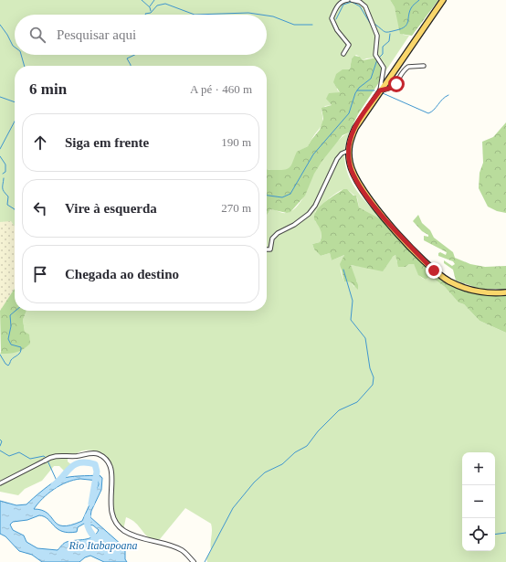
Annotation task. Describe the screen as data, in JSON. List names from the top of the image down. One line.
{"water":["Rio Itabapoana"],"page":{"search":"Pesquisar aqui","heading":["6 min","A pé · 460 m"],"list":[["Siga em frente","190 m"],["Vire à esquerda","270 m"],"Chegada ao destino"],"map_buttons":["+","−"]}}
